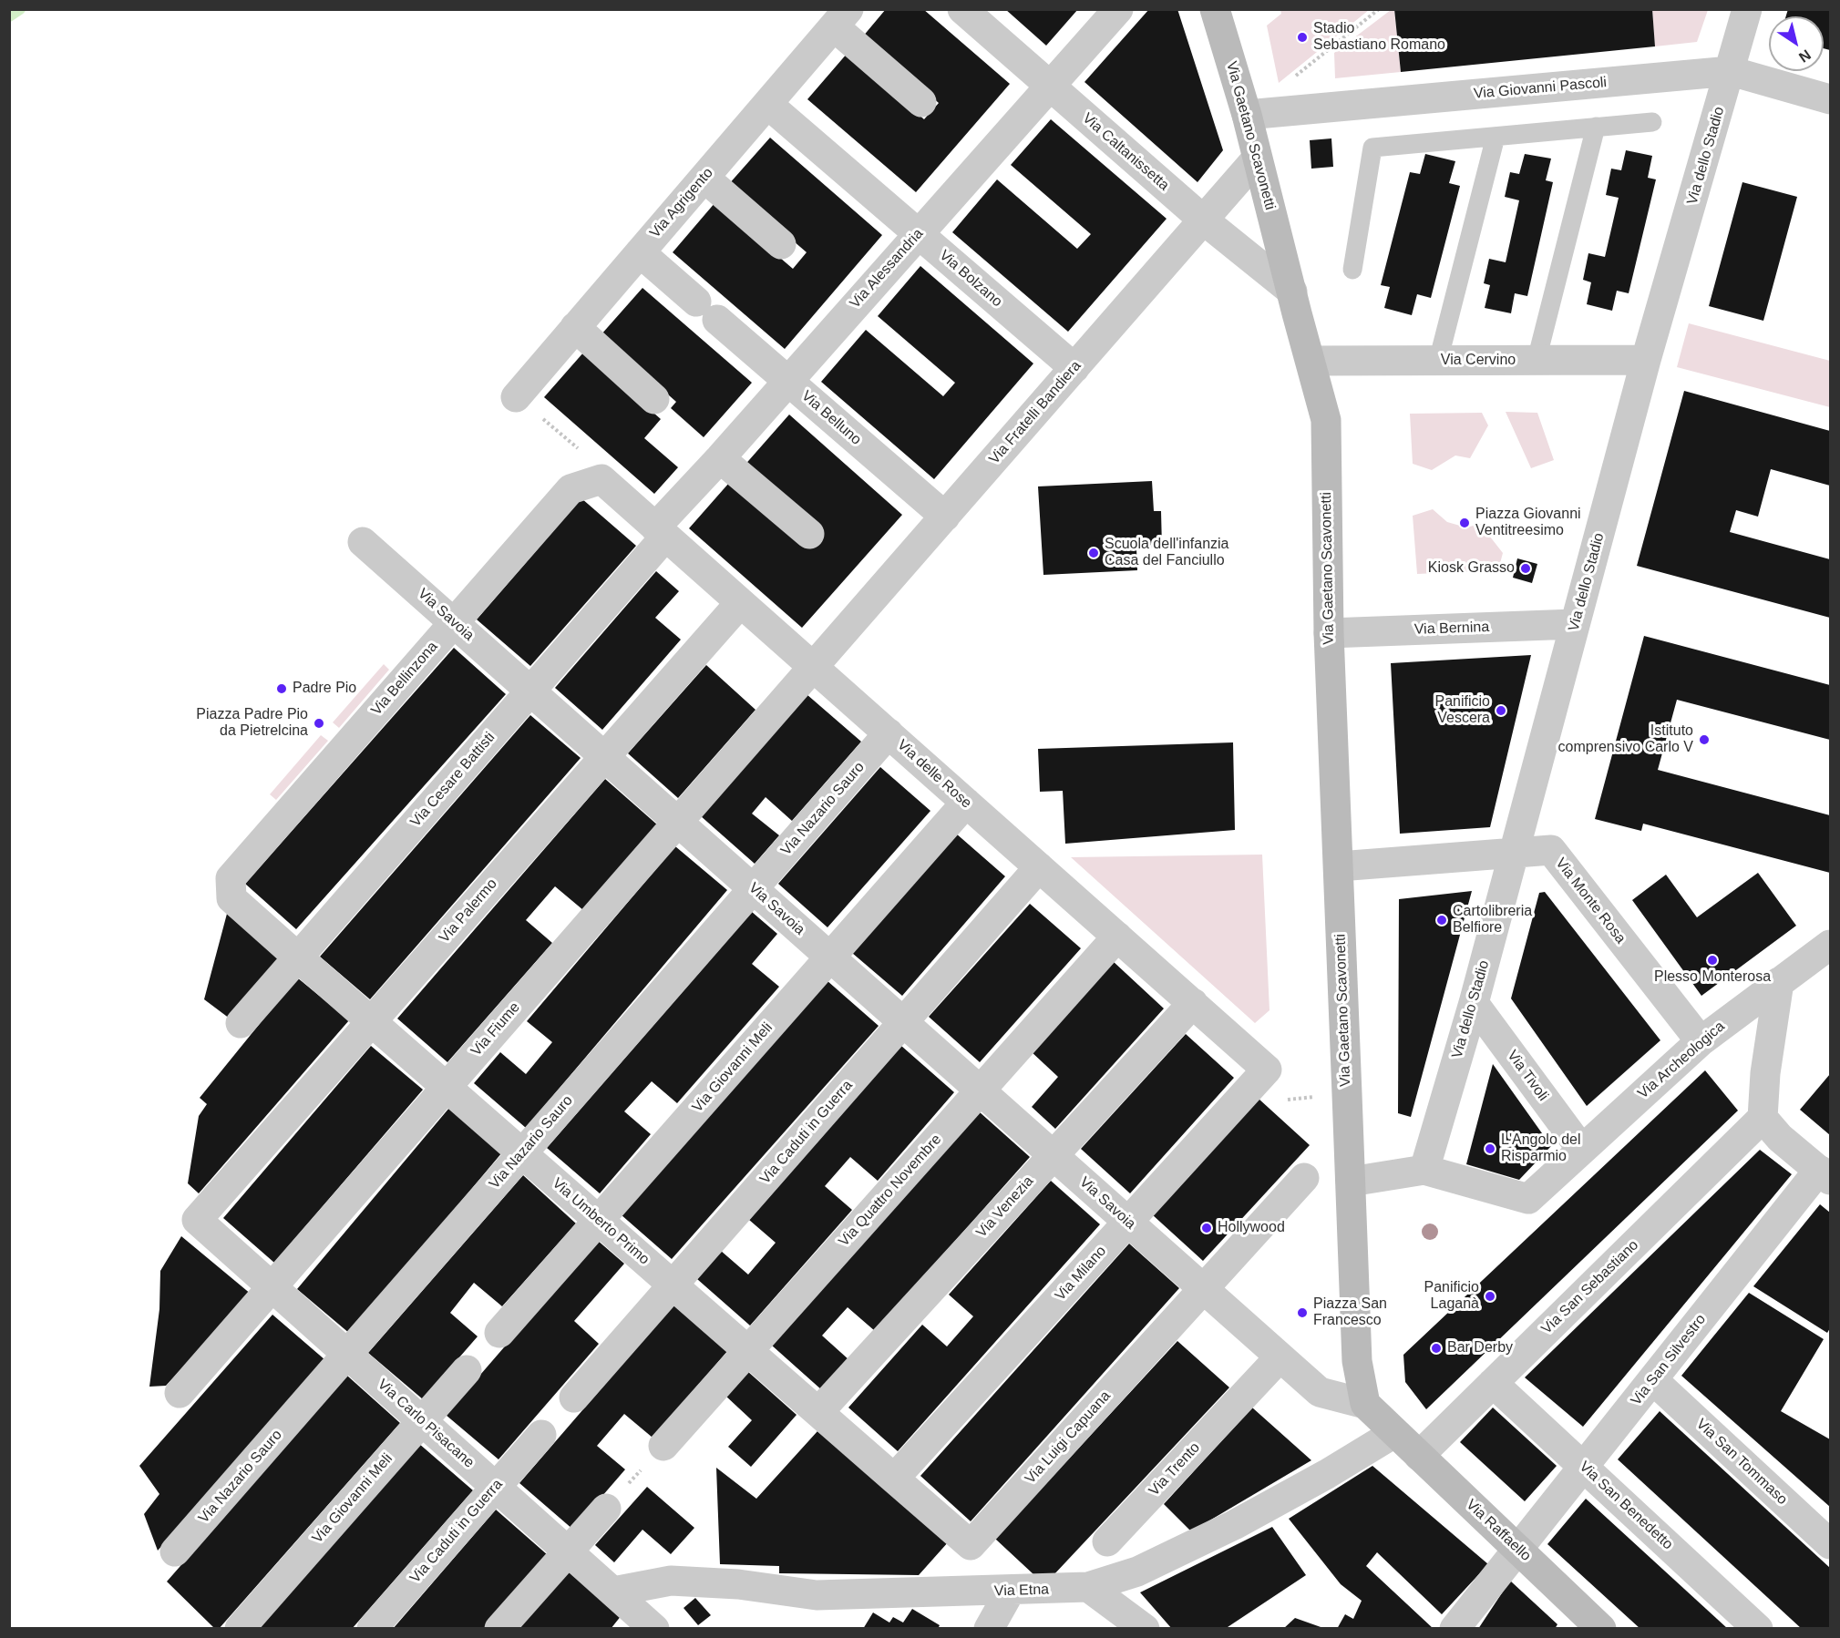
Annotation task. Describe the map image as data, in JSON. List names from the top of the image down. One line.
{"streets":{"main road":["Via Gaetano Scavonetti","Via Raffaello"],"street":["Via Giovanni Pascoli","Via Caltanissetta","Via dello Stadio","Via Agrigento","Via Alessandria","Via Bolzano","Via Cervino","Via Fratelli Bandiera","Via Belluno","Via Savoia","Via Bernina","Via Bellinzona","Via delle Rose","Via Cesare Battisti","Via Nazario Sauro","Via Monte Rosa","Via Palermo","Via Fiume","Via Archeologica","Via Giovanni Meli","Via Tivoli","Via Caduti in Guerra","Via Quattro Novembre","Via Venezia","Via Umberto Primo","Via Milano","Via San Sebastiano","Via San Silvestro","Via Carlo Pisacane","Via Luigi Capuana","Via San Tommaso","Via Trento","Via San Benedetto","Via Etna"]},"crossings":[["Via Giovanni Pascoli","Via Gaetano Scavonetti"],["Via Giovanni Pascoli","Via dello Stadio"],["Via Gaetano Scavonetti","Via Caltanissetta"],["Via Gaetano Scavonetti","Via Cervino"],["Via Gaetano Scavonetti","Via Fratelli Bandiera"],["Via Gaetano Scavonetti","Via Savoia"],["Via Gaetano Scavonetti","Via Bernina"],["Via Gaetano Scavonetti","Via Monte Rosa"],["Via Gaetano Scavonetti","Via Raffaello"],["Via Caltanissetta","Via Alessandria"],["Via Caltanissetta","Via Fratelli Bandiera"],["Via dello Stadio","Via Cervino"],["Via dello Stadio","Via Bernina"],["Via dello Stadio","Via Monte Rosa"],["Via dello Stadio","Via Archeologica"],["Via dello Stadio","Via Tivoli"],["Via Agrigento","Via Bolzano"],["Via Agrigento","Via Belluno"],["Via Alessandria","Via Bolzano"],["Via Alessandria","Via Belluno"],["Via Alessandria","Via delle Rose"],["Via Alessandria","Via Cesare Battisti"],["Via Bolzano","Via Fratelli Bandiera"],["Via Fratelli Bandiera","Via Belluno"],["Via Fratelli Bandiera","Via delle Rose"],["Via Fratelli Bandiera","Via Fiume"],["Via Savoia","Via Bellinzona"],["Via Savoia","Via Cesare Battisti"],["Via Savoia","Via Nazario Sauro"],["Via Savoia","Via Palermo"],["Via Savoia","Via Fiume"],["Via Savoia","Via Giovanni Meli"],["Via Savoia","Via Caduti in Guerra"],["Via Savoia","Via Quattro Novembre"],["Via Savoia","Via Venezia"],["Via Savoia","Via Milano"],["Via Savoia","Via Luigi Capuana"],["Via Savoia","Via Trento"],["Via Savoia","Via Raffaello"],["Via Bellinzona","Via delle Rose"],["Via Bellinzona","Via Umberto Primo"],["Via delle Rose","Via Cesare Battisti"],["Via delle Rose","Via Nazario Sauro"],["Via delle Rose","Via Palermo"],["Via delle Rose","Via Fiume"],["Via delle Rose","Via Giovanni Meli"],["Via delle Rose","Via Caduti in Guerra"],["Via delle Rose","Via Quattro Novembre"],["Via delle Rose","Via Venezia"],["Via delle Rose","Via Milano"],["Via Cesare Battisti","Via Umberto Primo"],["Via Nazario Sauro","Via Umberto Primo"],["Via Nazario Sauro","Via Carlo Pisacane"],["Via Monte Rosa","Via Archeologica"],["Via Palermo","Via Umberto Primo"],["Via Palermo","Via Carlo Pisacane"],["Via Fiume","Via Umberto Primo"],["Via Fiume","Via Carlo Pisacane"],["Via Archeologica","Via Tivoli"],["Via Giovanni Meli","Via Umberto Primo"],["Via Giovanni Meli","Via Carlo Pisacane"],["Via Caduti in Guerra","Via Umberto Primo"],["Via Caduti in Guerra","Via Carlo Pisacane"],["Via Quattro Novembre","Via Umberto Primo"],["Via Venezia","Via Umberto Primo"],["Via Umberto Primo","Via Milano"],["Via Umberto Primo","Via Luigi Capuana"],["Via San Sebastiano","Via San Benedetto"],["Via San Sebastiano","Via Raffaello"],["Via San Silvestro","Via San Tommaso"],["Via San Silvestro","Via San Benedetto"],["Via San Silvestro","Via Raffaello"],["Via Carlo Pisacane","Via Etna"],["Via Raffaello","Via Etna"]],"places":["Stadio Sebastiano Romano","Piazza Giovanni Ventitreesimo","Scuola dell'infanzia Casa del Fanciullo","Kiosk Grasso","Padre Pio","Panificio Vescera","Piazza Padre Pio da Pietrelcina","Istituto comprensivo Carlo V","Cartolibreria Belfiore","Plesso Monterosa","L'Angolo del Risparmio","Hollywood","Panificio Laganà","Piazza San Francesco","Bar Derby"],"north":"bottom right"}
